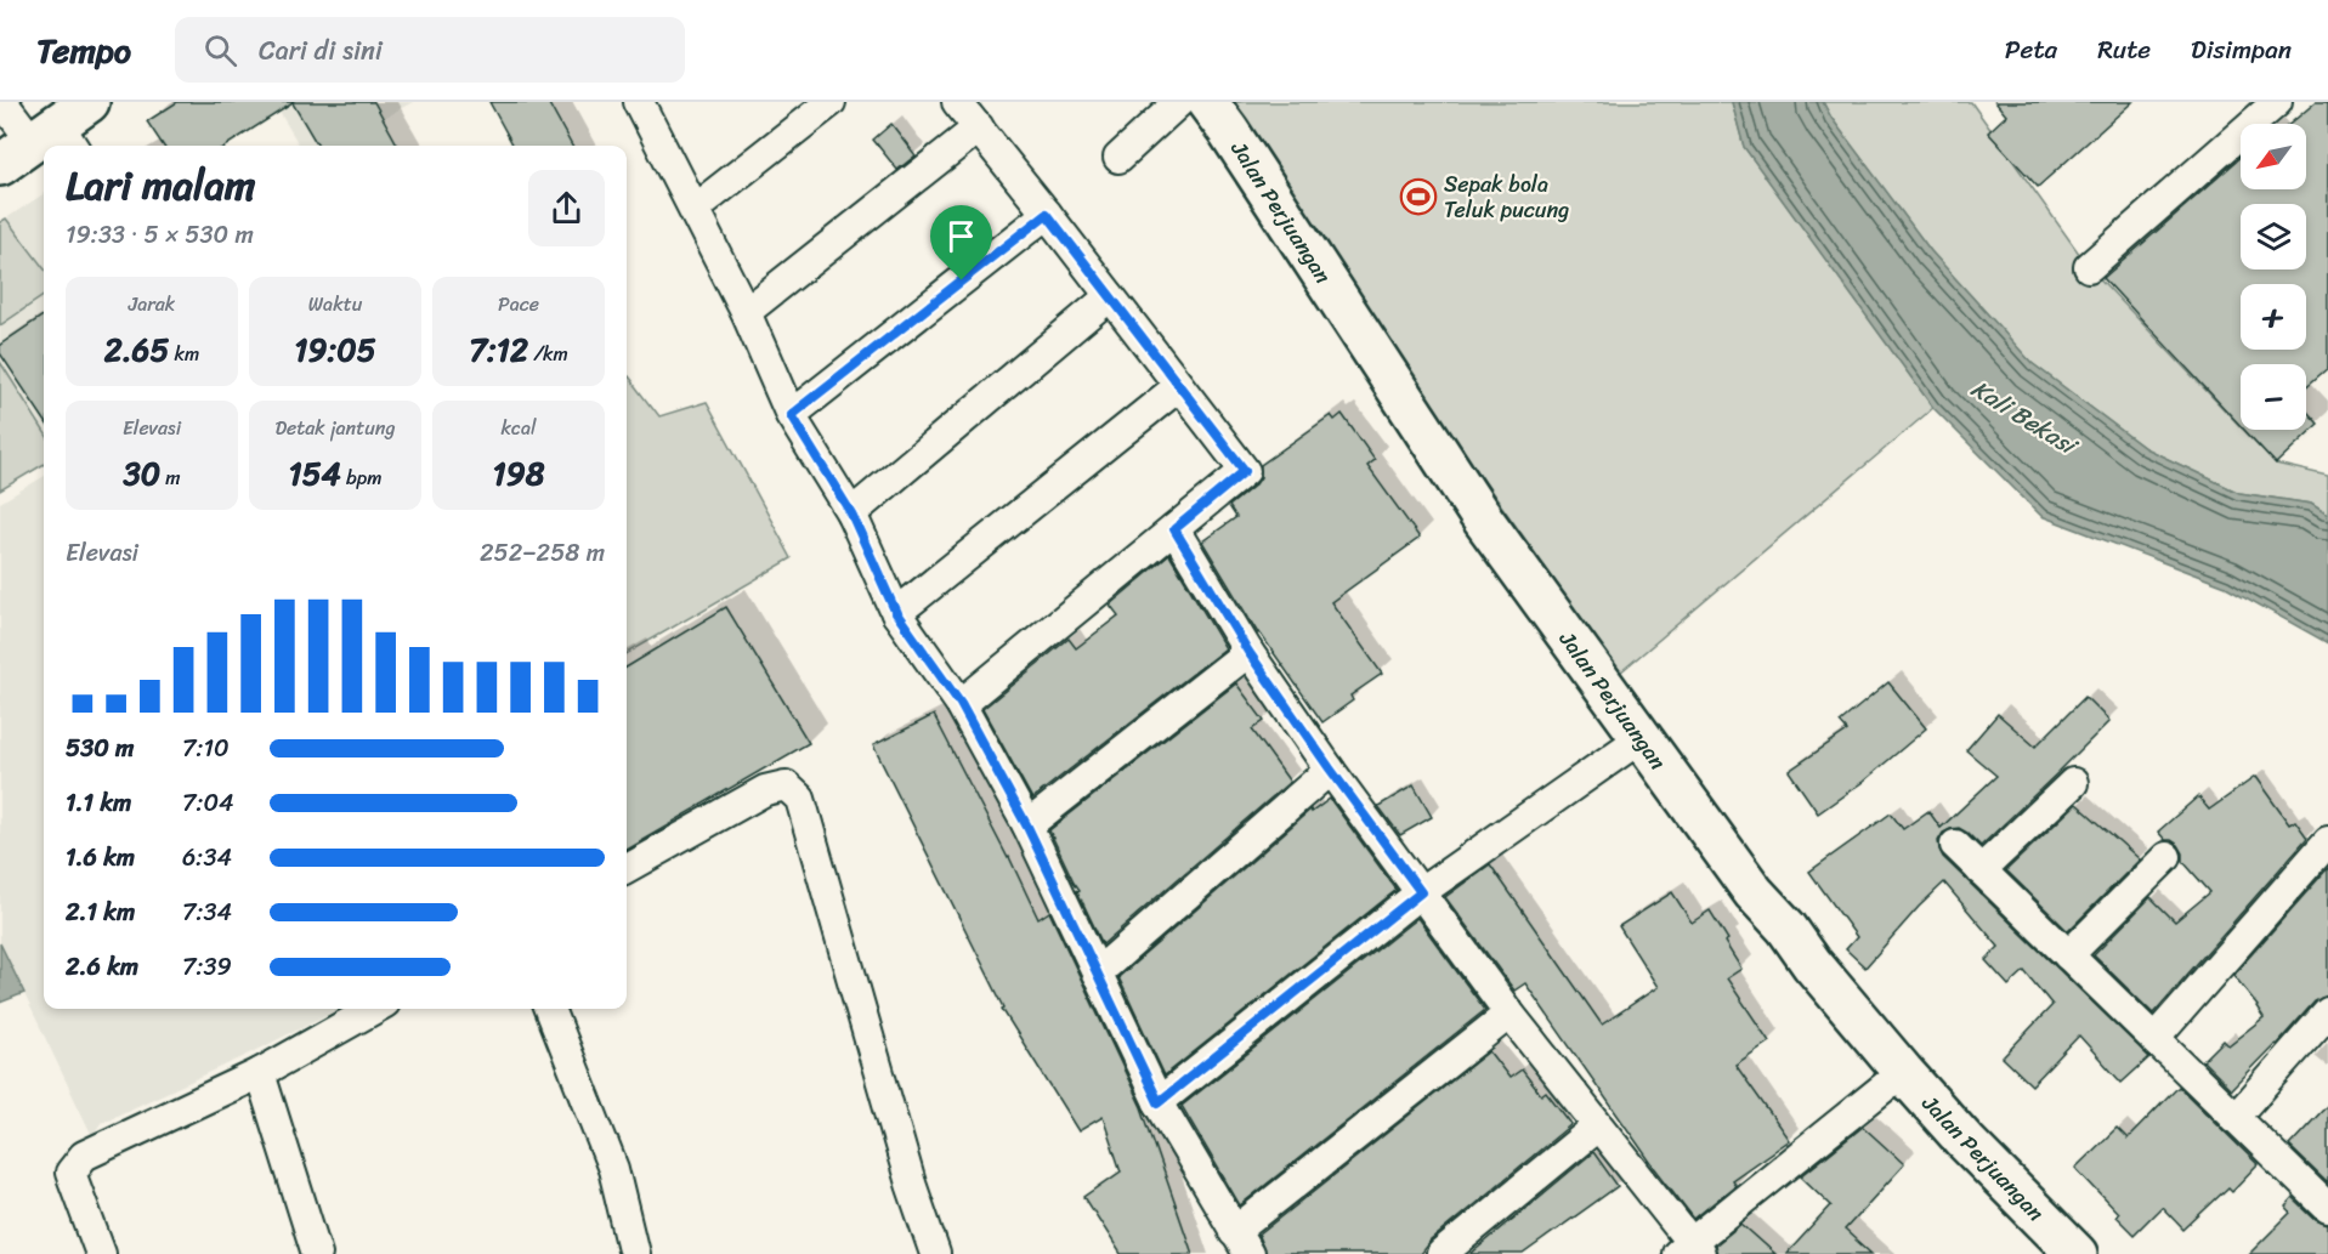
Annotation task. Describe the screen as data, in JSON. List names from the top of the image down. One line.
{"streets":{"main road":["Jalan Perjuangan"]},"water":["Kali Bekasi"],"places":{"sports":["Sepak bola Teluk pucung"]},"north":"bottom left","page":{"header":"Tempo","search":"Cari di sini","nav":["Peta","Rute","Disimpan"],"map_buttons":["+","−"],"heading":["Lari malam","19:33 · 5 × 530 m"],"stats":[["Jarak","2.65 km"],["Waktu","19:05"],["Pace","7:12 /km"],["Elevasi","30 m"],["Detak jantung","154 bpm"],["kcal","198"]],"chart":["Elevasi","252–258 m"],"list":[{"name":"530 m","note":"7:10"},{"name":"1.1 km","note":"7:04"},{"name":"1.6 km","note":"6:34"},{"name":"2.1 km","note":"7:34"},{"name":"2.6 km","note":"7:39"}]}}
